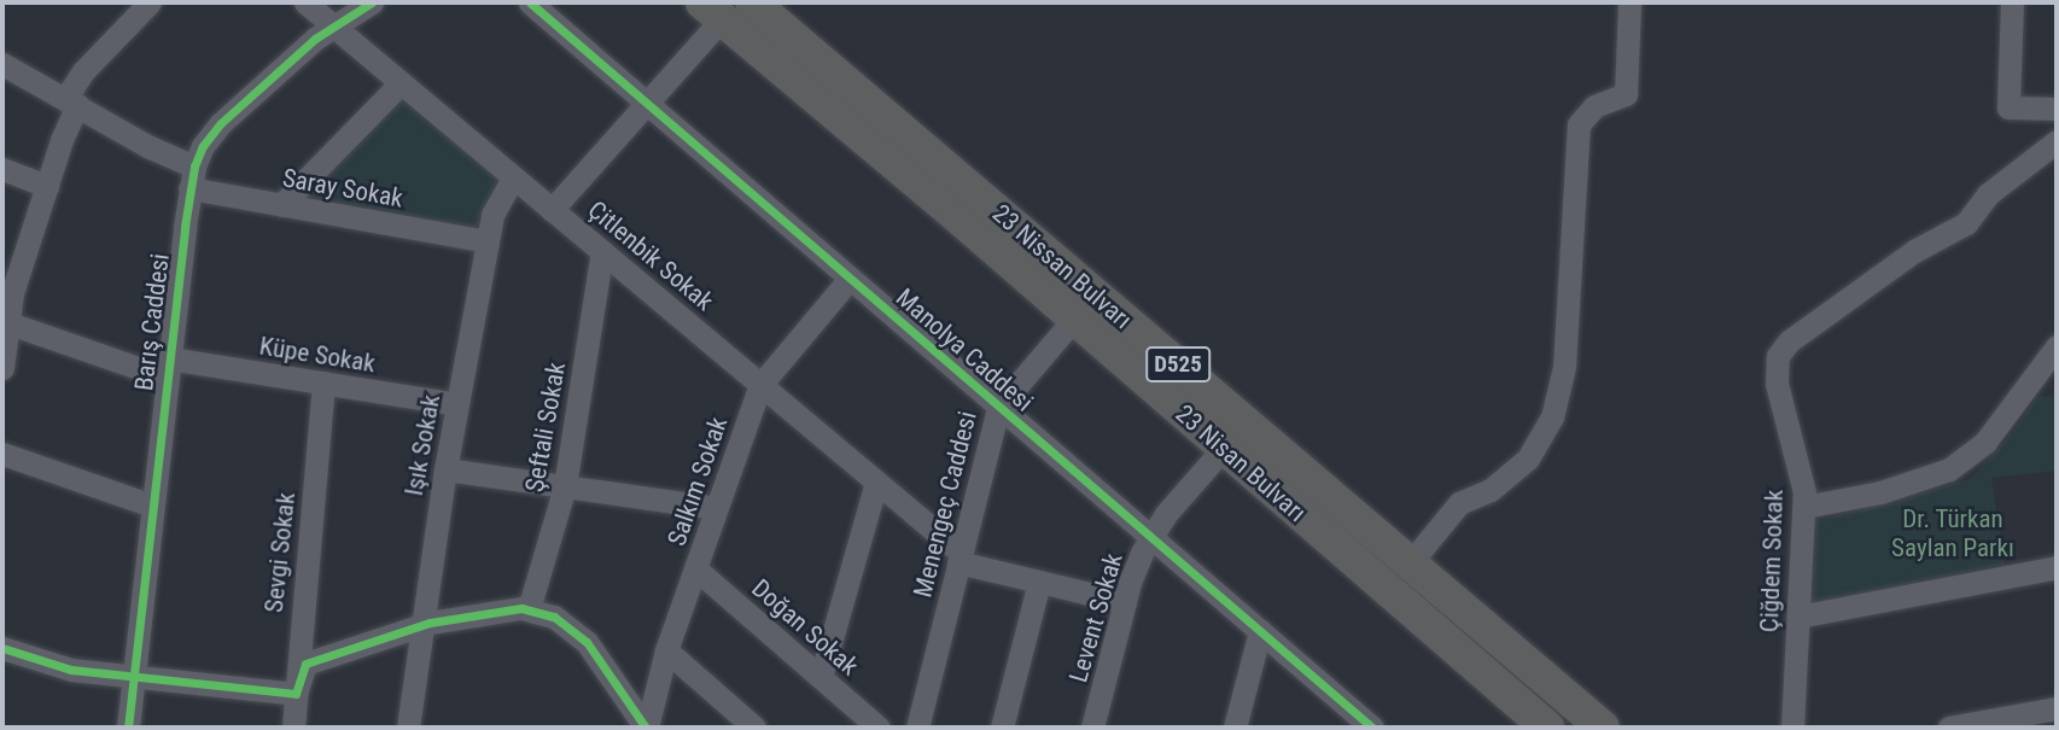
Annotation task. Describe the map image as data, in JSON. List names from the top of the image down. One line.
{"streets":{"highway":["23 Nissan Bulvarı","D525","23 Nisan Bulvarı"],"street":["Saray Sokak","Çitlenbik Sokak","Barış Caddesi","Manolya Caddesi","Küpe Sokak","Şeftali Sokak","Işık Sokak","Salkım Sokak","Menengeç Caddesi","Sevgi Sokak","Çiğdem Sokak","Levent Sokak","Doğan Sokak"]},"crossings":[["Saray Sokak","Barış Caddesi"],["Saray Sokak","Işık Sokak"],["Çitlenbik Sokak","Barış Caddesi"],["Çitlenbik Sokak","Şeftali Sokak"],["Çitlenbik Sokak","Işık Sokak"],["Çitlenbik Sokak","Salkım Sokak"],["Çitlenbik Sokak","Menengeç Caddesi"],["Barış Caddesi","Küpe Sokak"],["Manolya Caddesi","Salkım Sokak"],["Manolya Caddesi","Menengeç Caddesi"],["Manolya Caddesi","Levent Sokak"],["Küpe Sokak","Işık Sokak"],["Küpe Sokak","Sevgi Sokak"],["23 Nisan Bulvarı","Menengeç Caddesi"],["23 Nisan Bulvarı","Levent Sokak"],["Salkım Sokak","Doğan Sokak"]],"parks":["Dr. Türkan Saylan Parkı"]}
